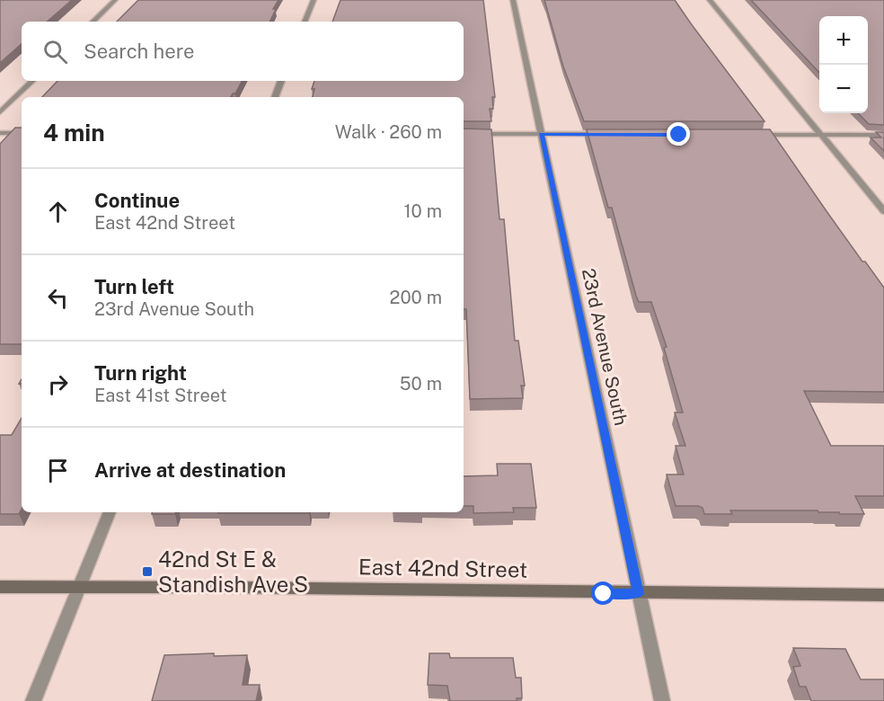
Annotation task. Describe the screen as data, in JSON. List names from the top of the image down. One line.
{"streets":{"street":["23rd Avenue South","East 42nd Street"]},"crossings":[["23rd Avenue South","East 42nd Street"]],"places":{"transit":["42nd St E & Standish Ave S"]},"page":{"map_buttons":["+","−"],"search":"Search here","heading":["4 min","Walk · 260 m"],"list":[["Continue","East 42nd Street","10 m"],["Turn left","23rd Avenue South","200 m"],["Turn right","East 41st Street","50 m"],"Arrive at destination"]}}
